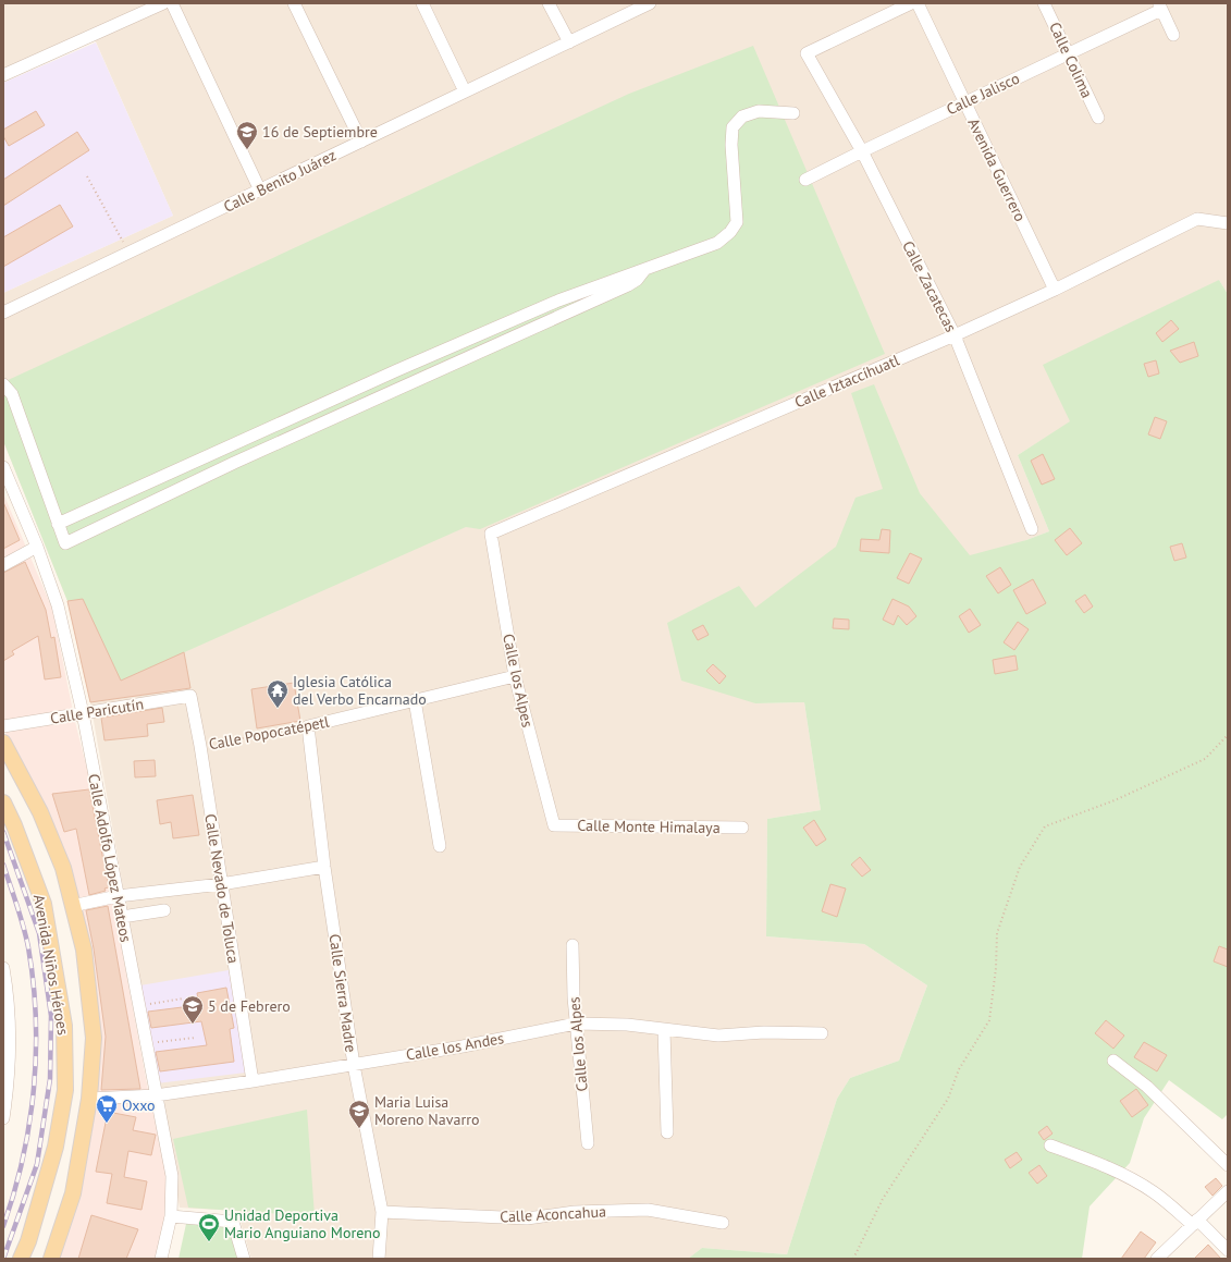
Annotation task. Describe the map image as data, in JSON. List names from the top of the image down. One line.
{"streets":{"main road":["Avenida Niños Héroes"],"street":["Calle Colima","Calle Jalisco","Avenida Guerrero","Calle Benito Juárez","Calle Zacatecas","Calle Iztaccíhuatl","Calle los Alpes","Calle Paricutín","Calle Popocatépetl","Calle Monte Himalaya","Calle Adolfo López Mateos","Calle Nevado de Toluca","Calle Sierra Madre","Calle los Andes","Calle Aconcahua"]},"crossings":[["Calle Colima","Calle Jalisco"],["Calle Jalisco","Avenida Guerrero"],["Calle Jalisco","Calle Zacatecas"],["Avenida Guerrero","Calle Iztaccíhuatl"],["Calle Zacatecas","Calle Iztaccíhuatl"],["Calle Iztaccíhuatl","Calle los Alpes"],["Calle los Alpes","Calle Popocatépetl"],["Calle los Alpes","Calle Monte Himalaya"],["Calle los Alpes","Calle los Andes"],["Calle Paricutín","Calle Adolfo López Mateos"],["Calle Paricutín","Calle Nevado de Toluca"],["Calle Popocatépetl","Calle Nevado de Toluca"],["Calle Popocatépetl","Calle Sierra Madre"],["Calle Adolfo López Mateos","Calle los Andes"],["Calle Nevado de Toluca","Calle los Andes"],["Avenida Niños Héroes","Calle los Andes"],["Calle Sierra Madre","Calle los Andes"],["Calle Sierra Madre","Calle Aconcahua"]],"places":{"school or university":["16 de Septiembre","5 de Febrero","Maria Luisa Moreno Navarro"],"temple":["Iglesia Católica del Verbo Encarnado"],"supermarket":["Oxxo"],"sports":["Unidad Deportiva Mario Anguiano Moreno"]}}
